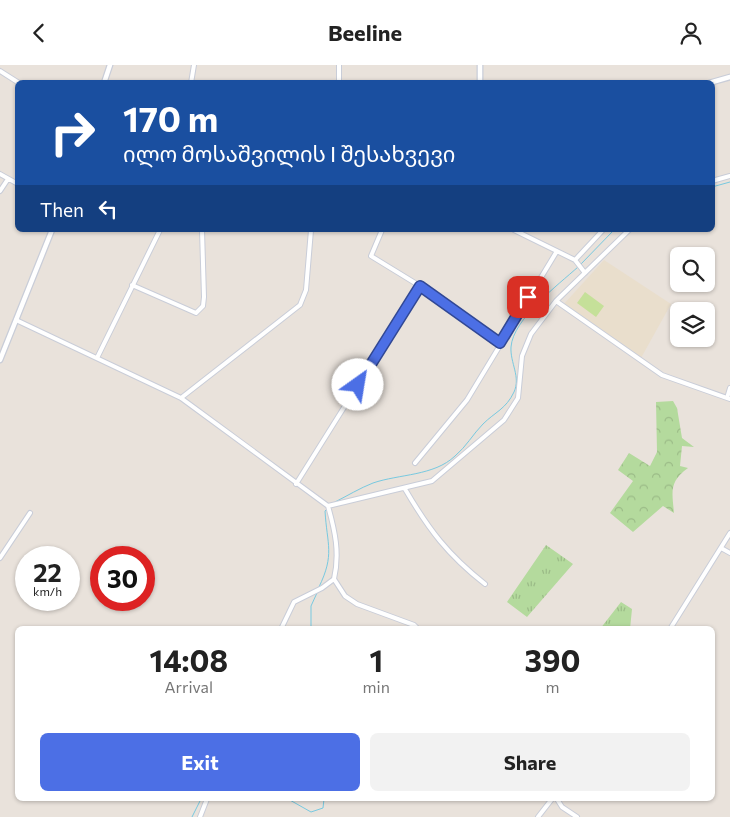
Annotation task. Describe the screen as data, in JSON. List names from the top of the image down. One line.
{"page":{"header":"Beeline","turn":["170 m","ილო მოსაშვილის I შესახვევი"],"then":"Then","speed":"22 km/h","limit":"30","eta":["14:08","Arrival","1","min","390","m"],"buttons":["Exit","Share"]}}
